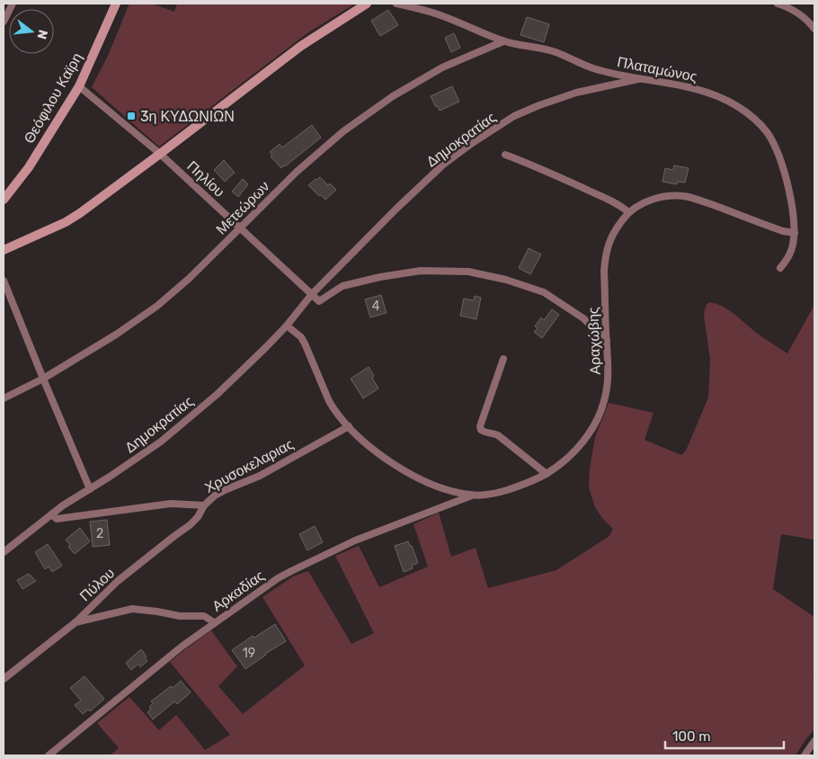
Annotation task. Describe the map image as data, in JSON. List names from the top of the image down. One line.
{"streets":{"street":["Πλαταμώνος","Θεόφιλου Καϊρη","Δημοκρατίας","Πηλίου","Μετεώρων","Αραχώβης","Χρυσοκελαριας","Πύλου","Αρκαδίας"]},"crossings":[["Πλαταμώνος","Δημοκρατίας"],["Πλαταμώνος","Μετεώρων"],["Πλαταμώνος","Αραχώβης"],["Θεόφιλου Καϊρη","Πηλίου"],["Δημοκρατίας","Πηλίου"],["Δημοκρατίας","Αραχώβης"],["Δημοκρατίας","Χρυσοκελαριας"],["Πηλίου","Μετεώρων"],["Αραχώβης","Χρυσοκελαριας"],["Αραχώβης","Αρκαδίας"],["Χρυσοκελαριας","Πύλου"]],"places":{"transit":["3η ΚΥΔΩΝΙΩΝ"]},"house_numbers":["4","2","19"],"scale_bar":"100 m","north":"right"}
